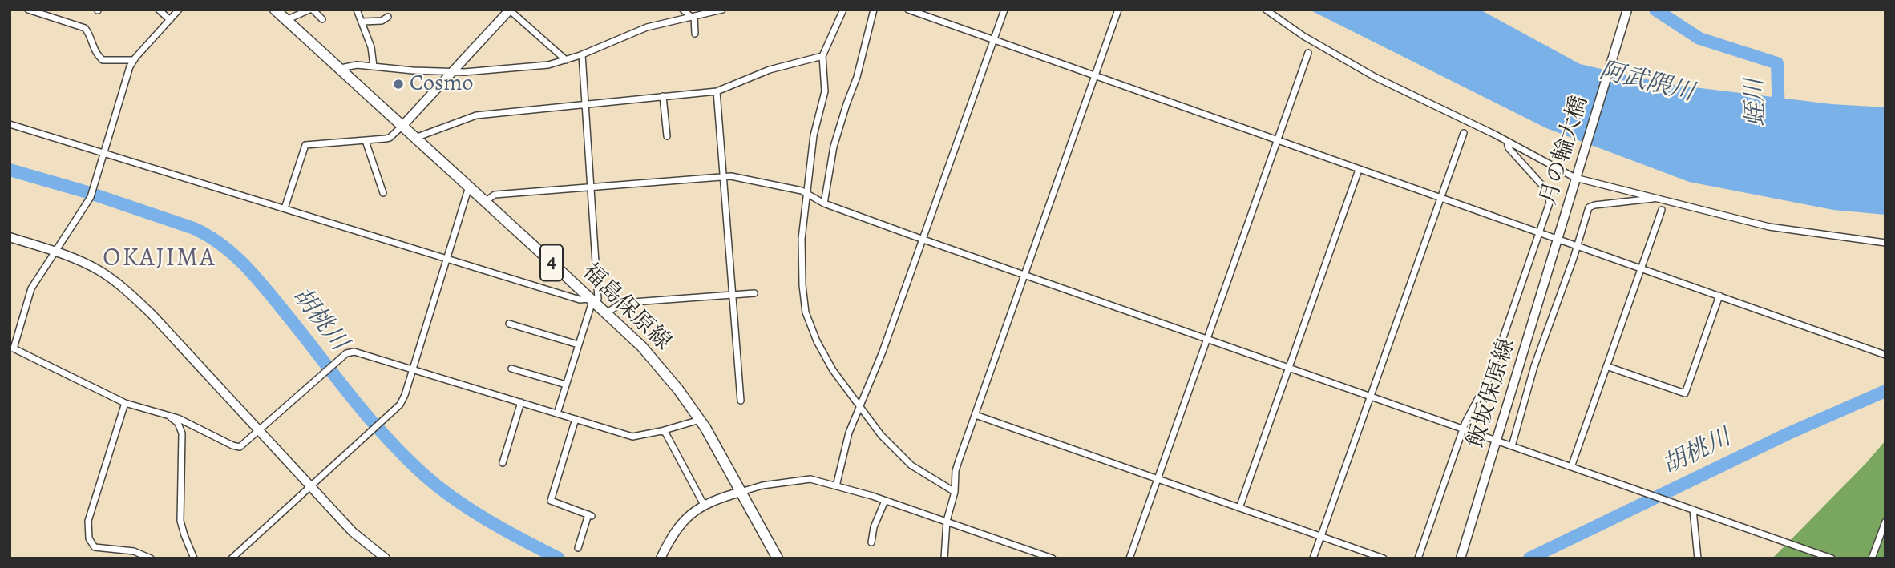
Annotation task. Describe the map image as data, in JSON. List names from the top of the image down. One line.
{"streets":{"main road":["月の輪大橋","4","福島保原線","飯坂保原線"]},"crossings":[["月の輪大橋","飯坂保原線"]],"districts":["OKAJIMA"],"water":["阿武隈川","蛭川","胡桃川"],"places":["Cosmo"]}
